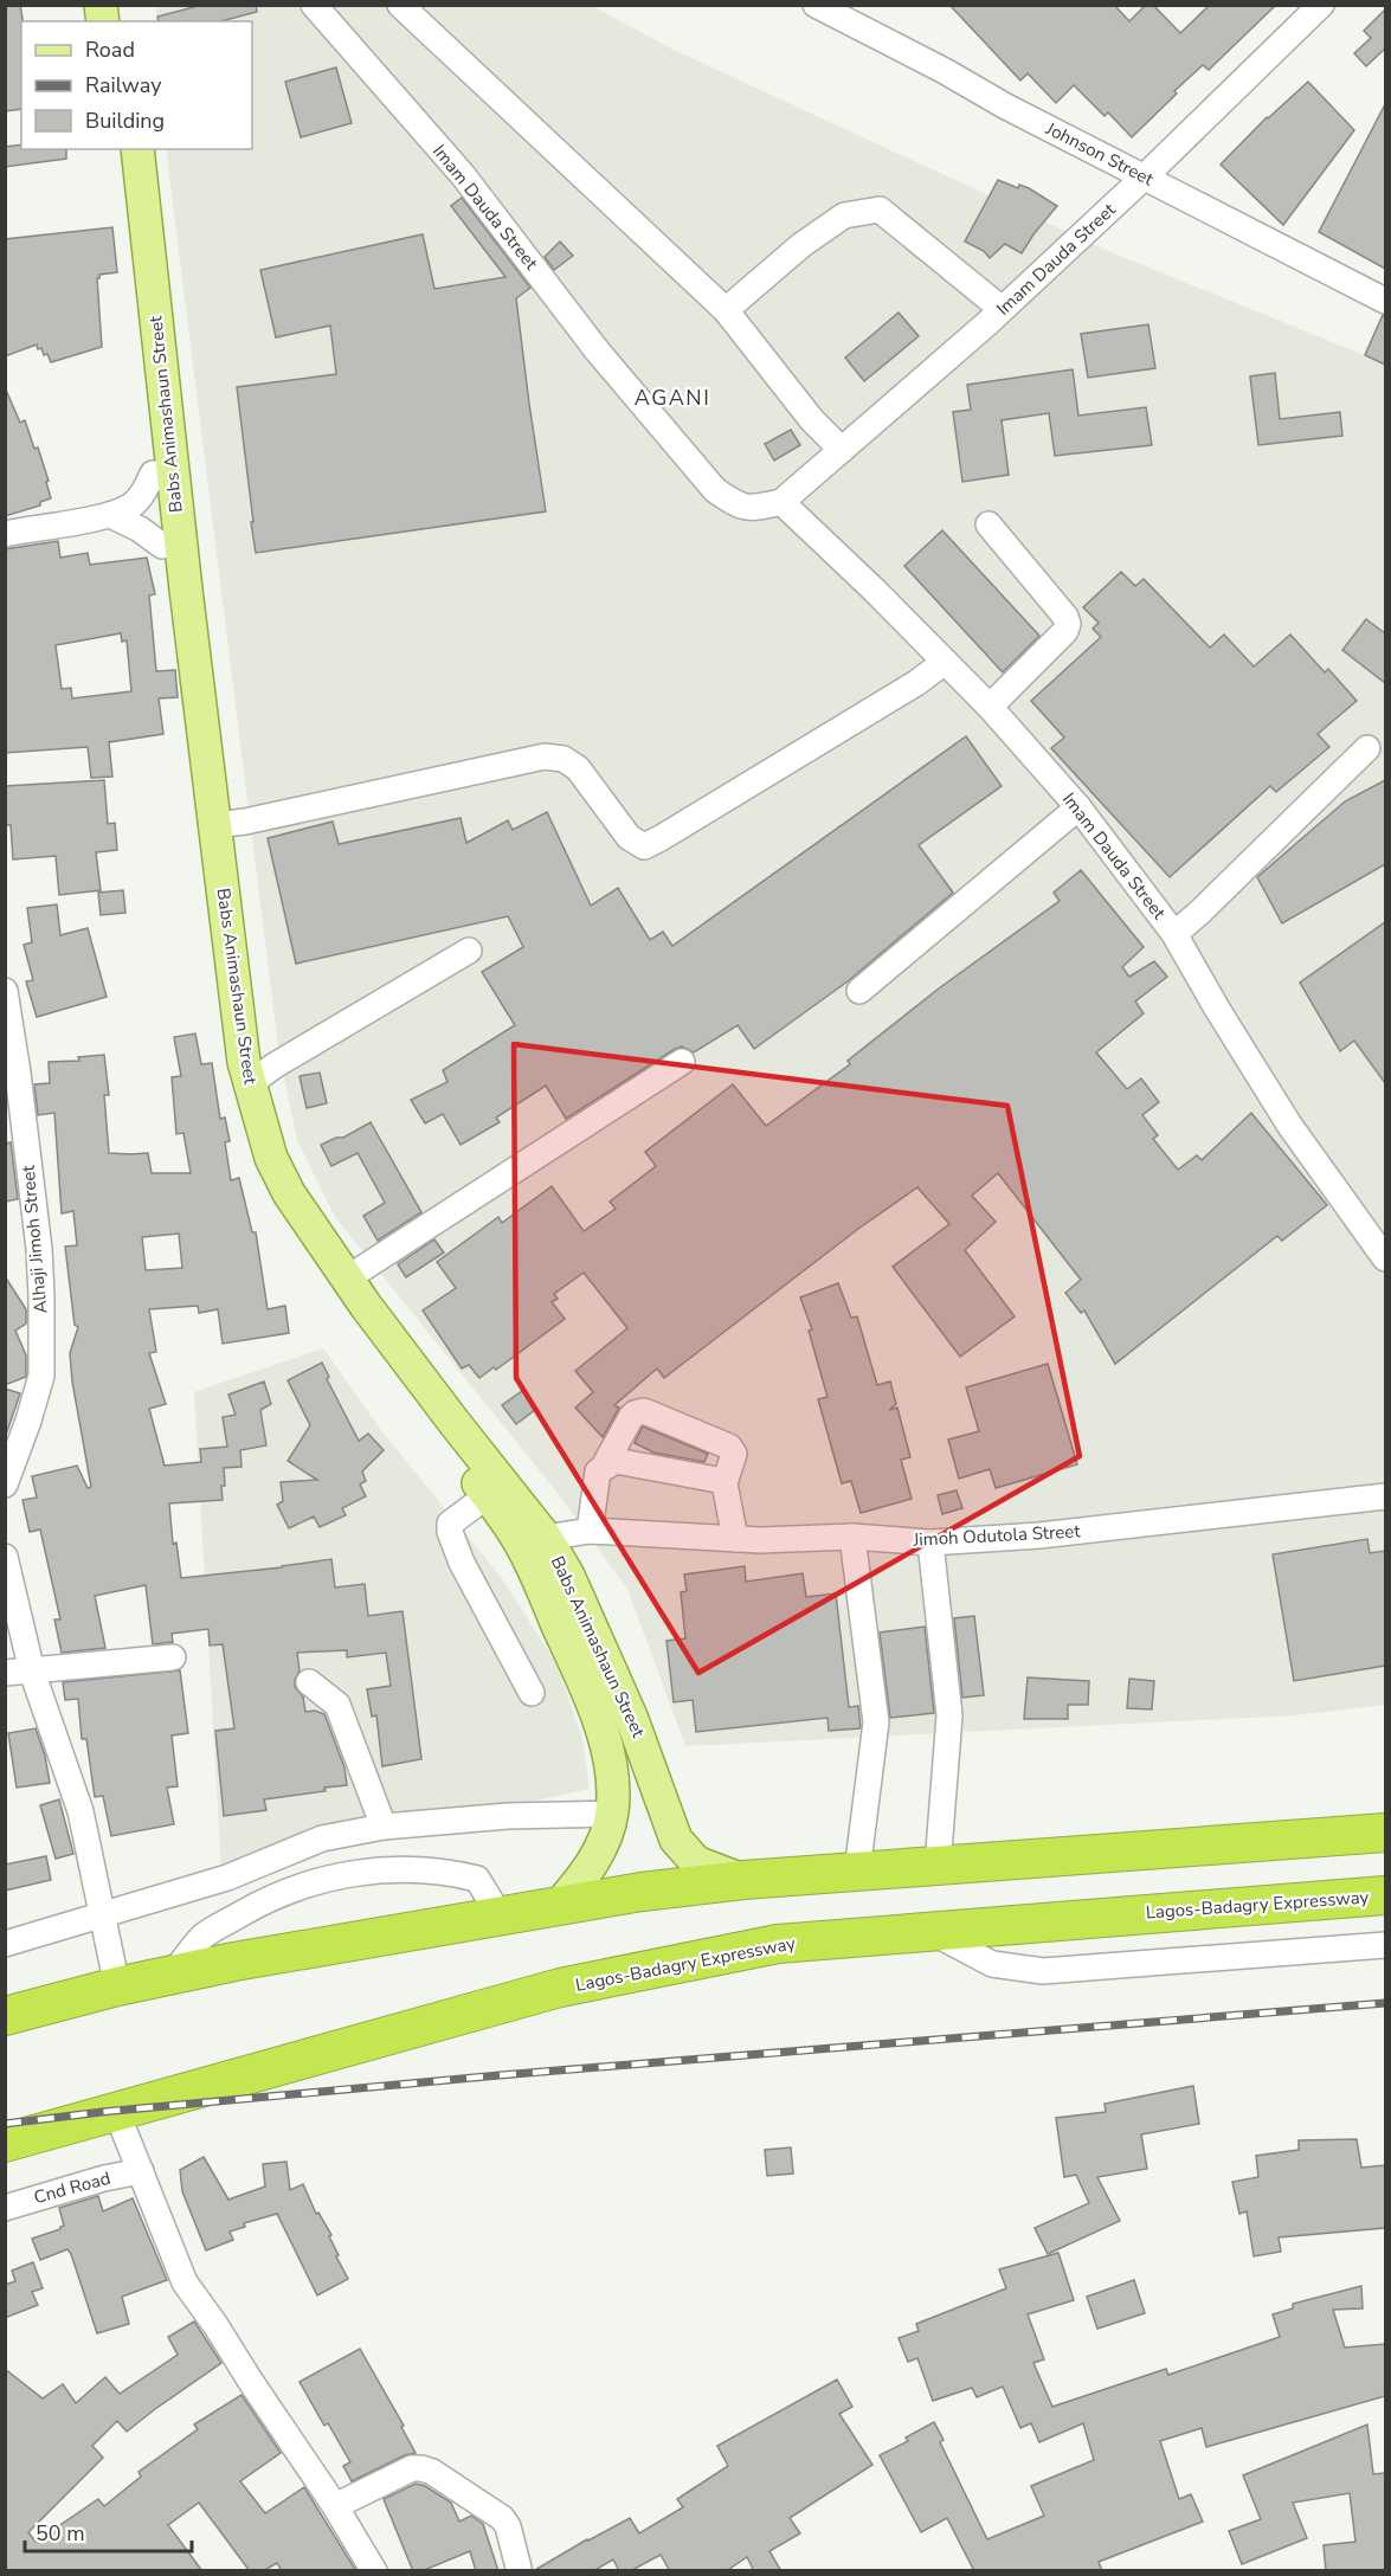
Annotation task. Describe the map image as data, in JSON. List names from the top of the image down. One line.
{"streets":{"highway":["Lagos-Badagry Expressway"],"main road":["Babs Animashaun Street"],"street":["Johnson Street","Imam Dauda Street","Alhaji Jimoh Street","Jimoh Odutola Street","Cnd Road"]},"crossings":[["Johnson Street","Imam Dauda Street"],["Babs Animashaun Street","Jimoh Odutola Street"]],"districts":["AGANI"],"legend":["Road","Railway","Building"],"scale_bar":"50 m"}
